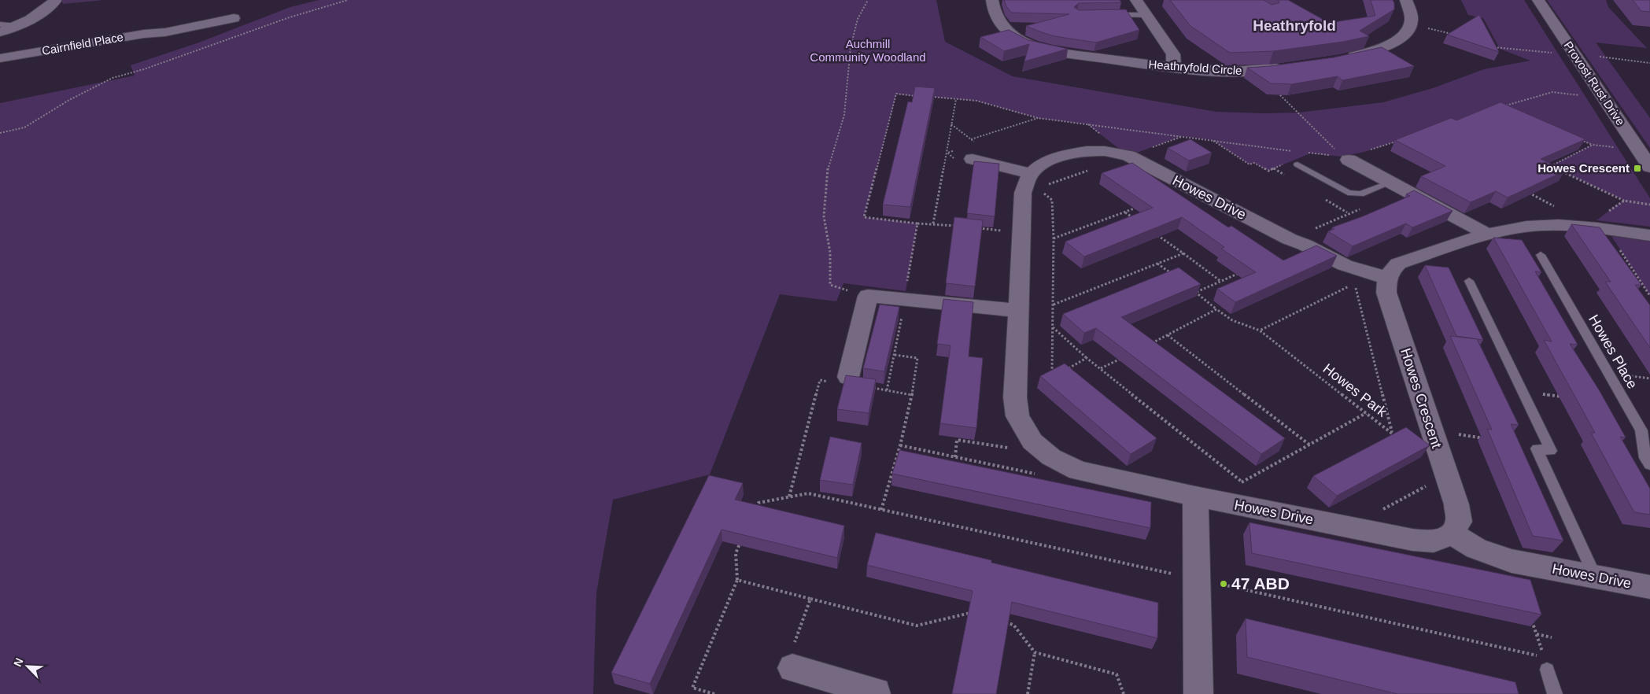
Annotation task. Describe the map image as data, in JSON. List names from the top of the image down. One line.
{"streets":{"street":["Cairnfield Place","Heathryfold Circle","Provost Rust Drive","Howes Drive","Howes Crescent"],"lane":["Howes Place"],"path":["Howes Park"]},"crossings":[["Howes Drive","Howes Crescent"]],"districts":["Heathryfold"],"parks":["Auchmill Community Woodland"],"places":{"transit":["Howes Crescent"],"other":["47 ABD"]},"north":"top left"}
